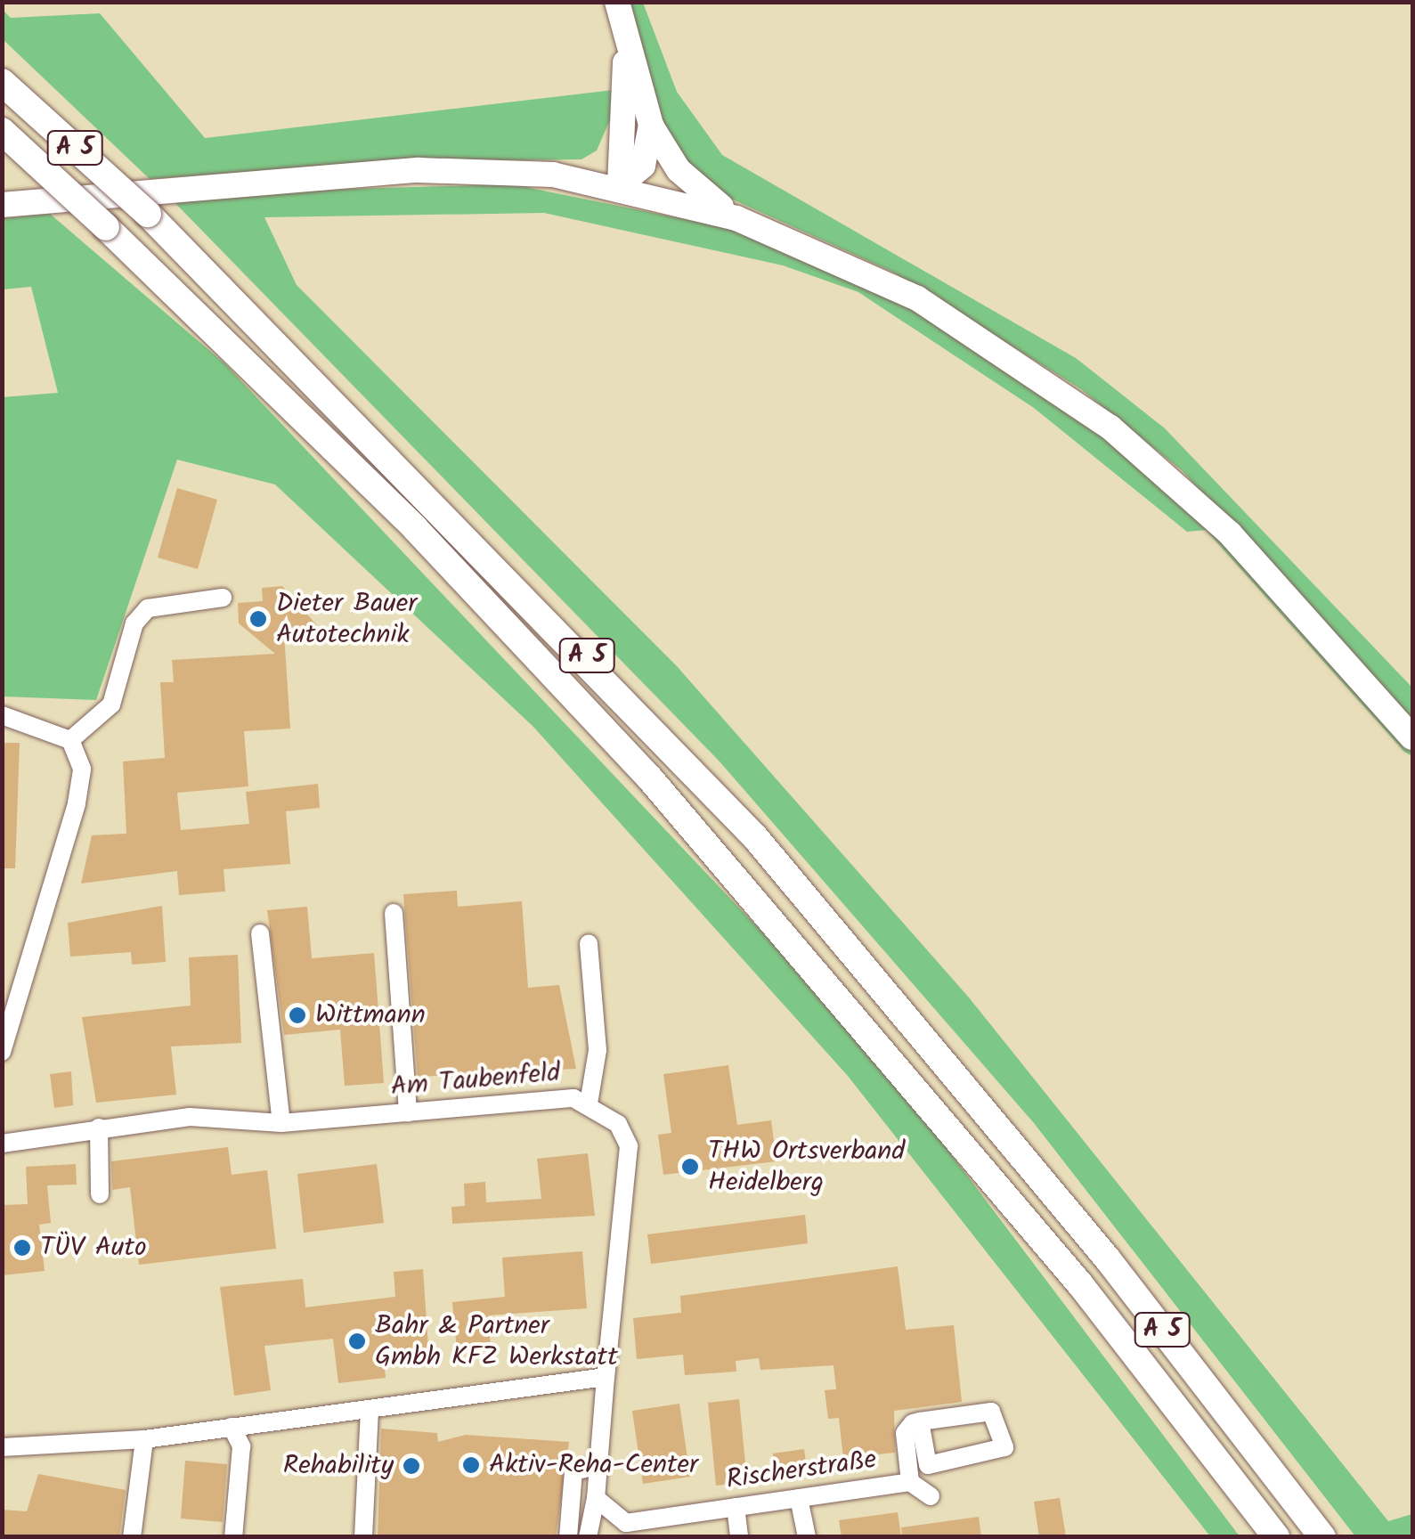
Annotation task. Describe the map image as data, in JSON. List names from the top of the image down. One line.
{"streets":{"highway":["A 5"],"street":["Am Taubenfeld","Rischerstraße"]},"places":["Dieter Bauer Autotechnik","Wittmann","THW Ortsverband Heidelberg","TÜV Auto","Bahr & Partner Gmbh KFZ Werkstatt","Aktiv-Reha-Center","Rehability"]}
